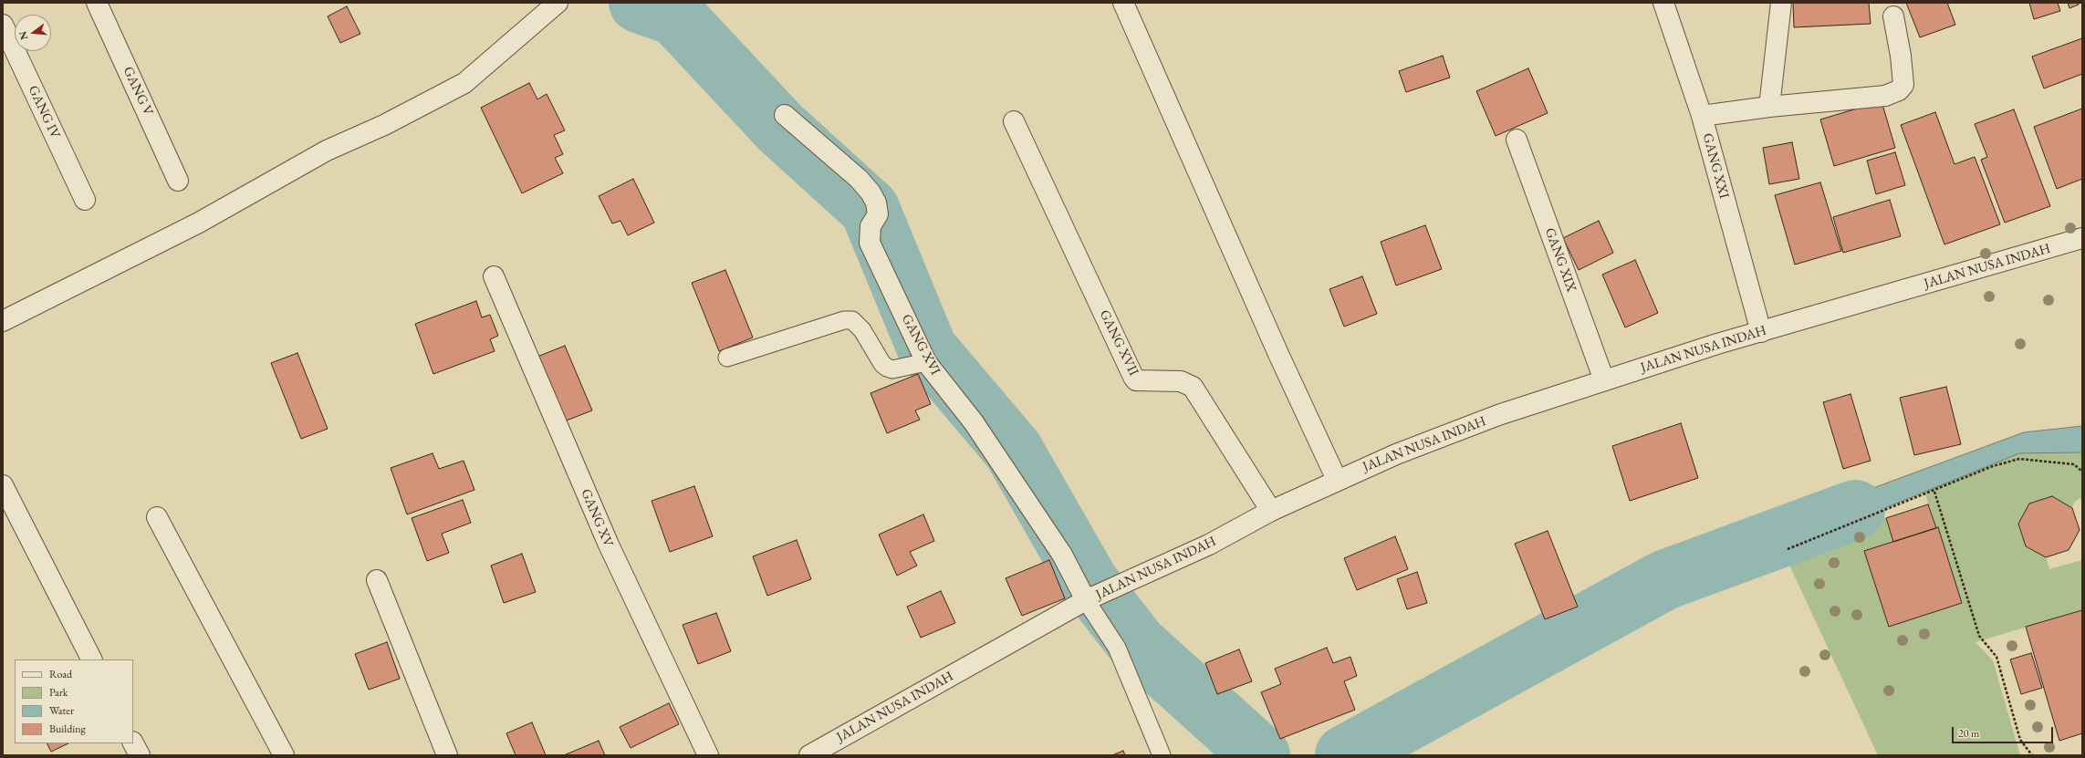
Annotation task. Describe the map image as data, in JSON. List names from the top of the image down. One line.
{"streets":{"street":["GANG V","GANG IV","GANG XXI","GANG XIX","JALAN NUSA INDAH","GANG XVII","GANG XVI","GANG XV"]},"crossings":[["GANG XXI","JALAN NUSA INDAH"],["GANG XIX","JALAN NUSA INDAH"],["JALAN NUSA INDAH","GANG XVII"],["JALAN NUSA INDAH","GANG XVI"]],"legend":["Road","Park","Water","Building"],"scale_bar":"20 m","north":"left"}
